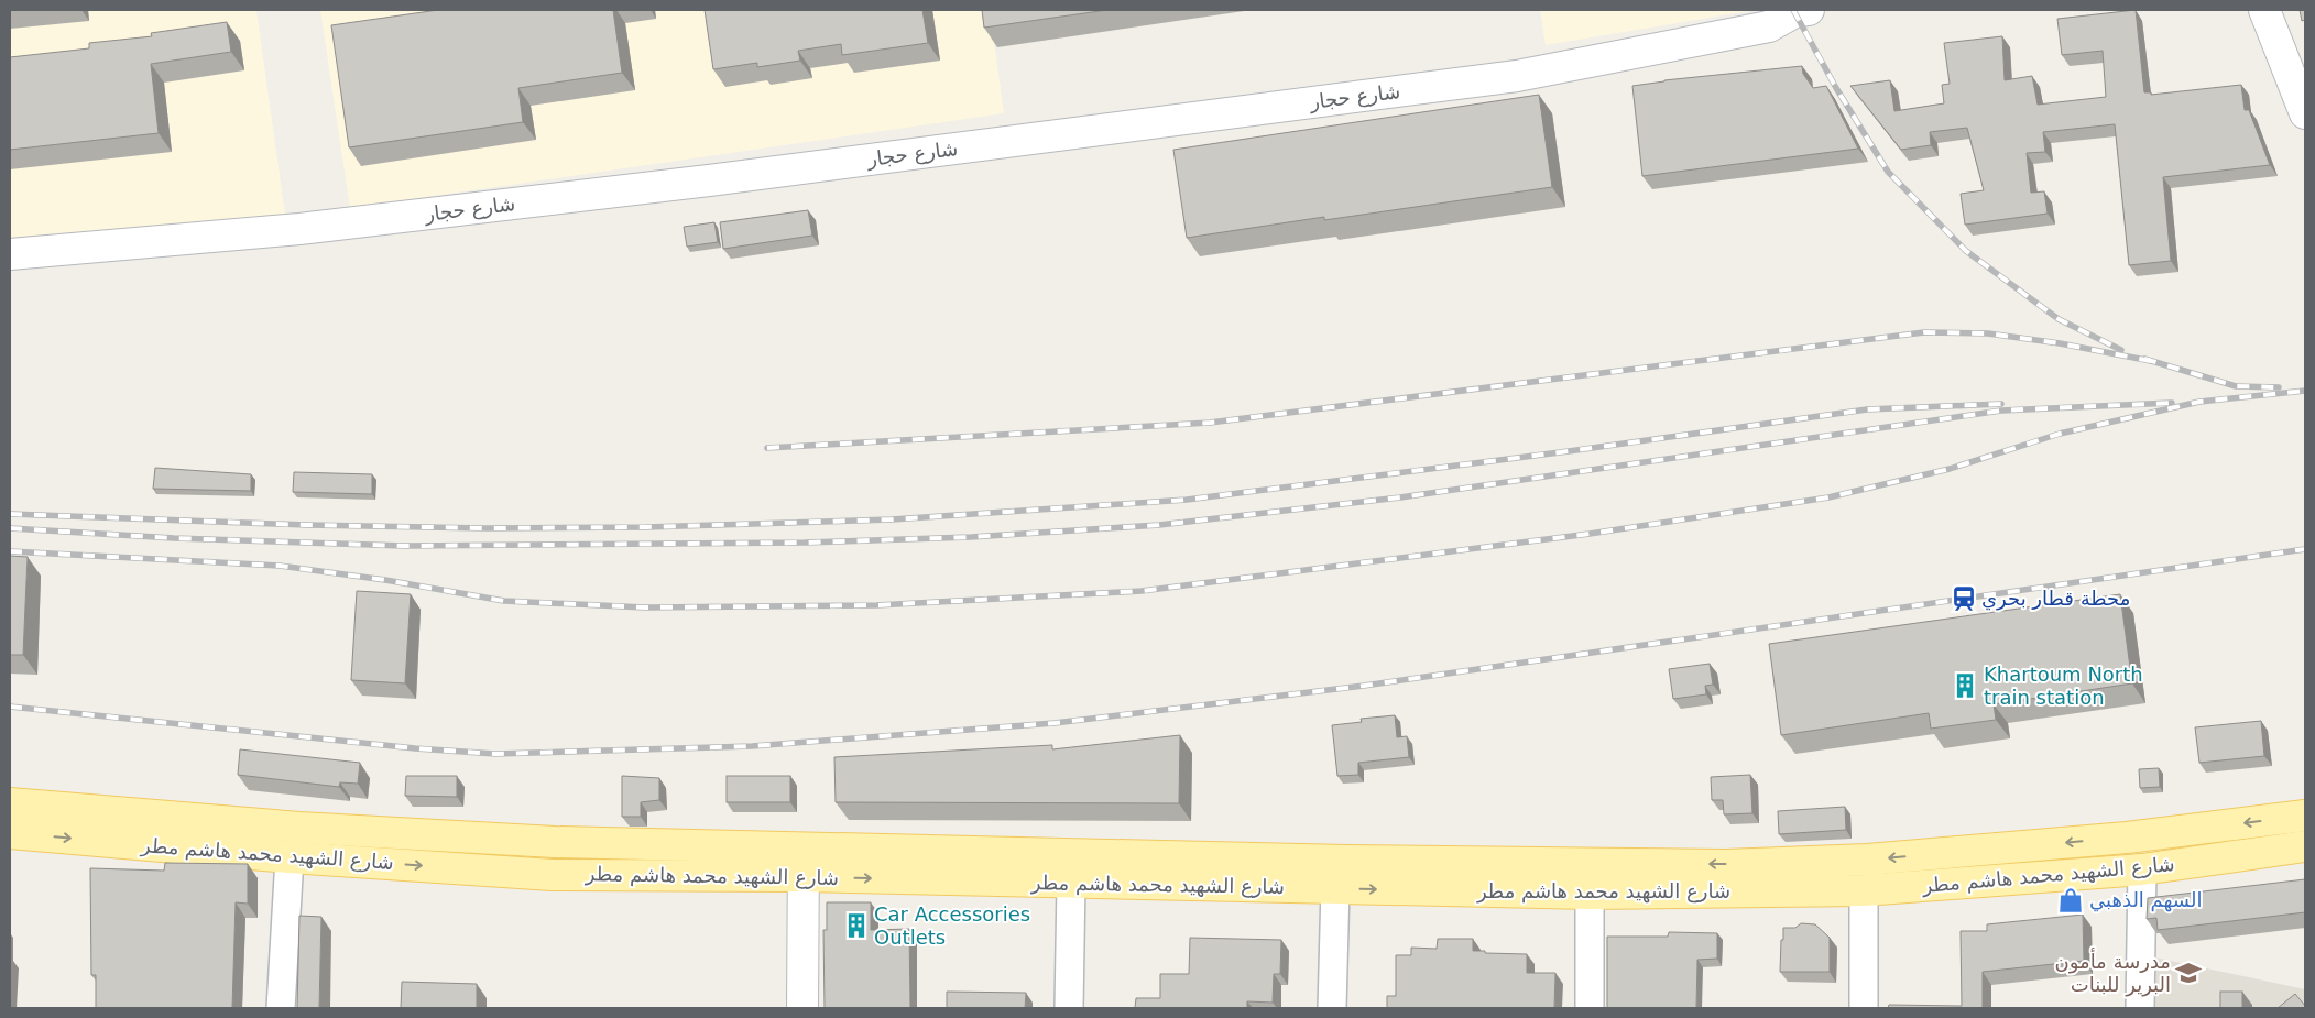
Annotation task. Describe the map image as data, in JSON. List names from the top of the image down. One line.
{"streets":{"main road":["شارع الشهيد محمد هاشم مطر"],"street":["شارع حجار"]},"places":{"station":["محطة قطار بحري"],"building":["Khartoum North train station","Car Accessories Outlets"],"shop":["السهم الذهبي"],"school or university":["مدرسة مأمون البرير للبنات"]}}
